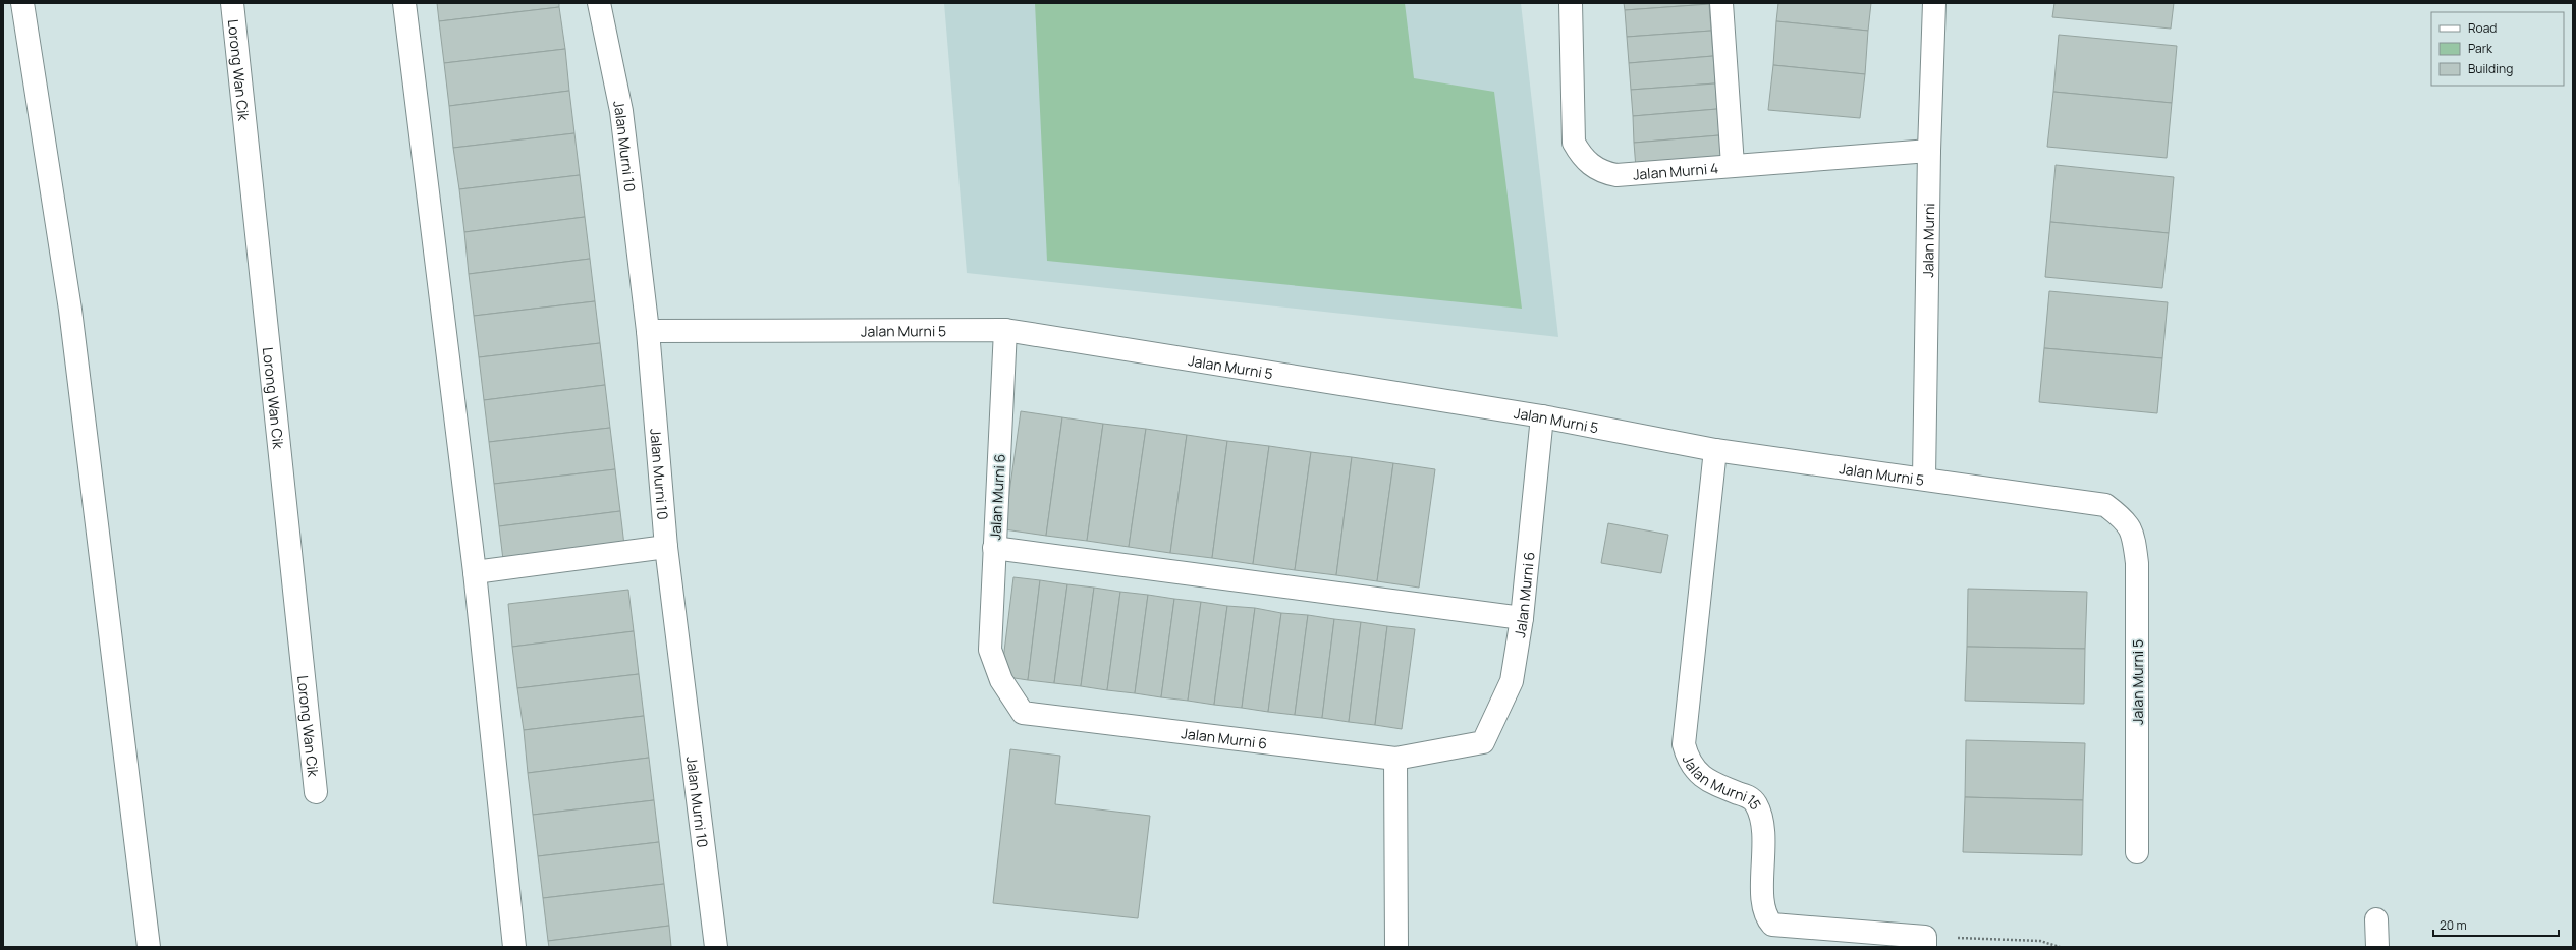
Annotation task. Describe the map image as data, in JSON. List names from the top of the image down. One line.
{"streets":{"street":["Lorong Wan Cik","Jalan Murni 10","Jalan Murni 4","Jalan Murni","Jalan Murni 5","Jalan Murni 6","Jalan Murni 15"]},"crossings":[["Jalan Murni 10","Jalan Murni 5"],["Jalan Murni 4","Jalan Murni"],["Jalan Murni","Jalan Murni 5"],["Jalan Murni 5","Jalan Murni 6"],["Jalan Murni 5","Jalan Murni 15"]],"legend":["Road","Park","Building"],"scale_bar":"20 m"}
